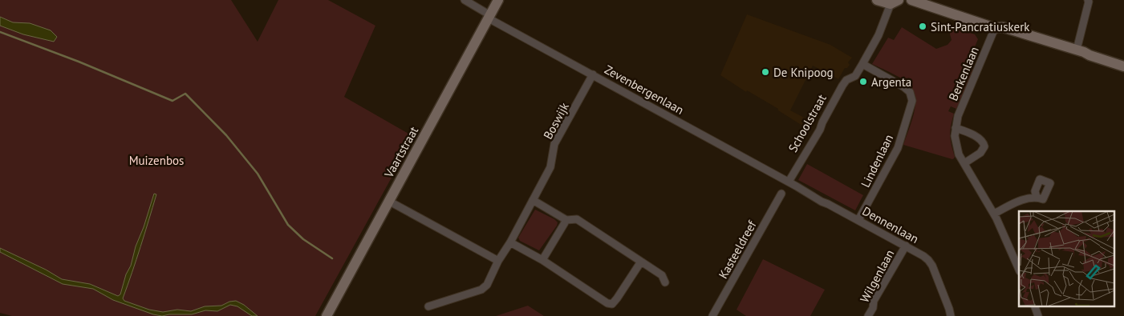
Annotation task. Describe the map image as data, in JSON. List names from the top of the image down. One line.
{"streets":{"street":["Berkenlaan","Zevenbergenlaan","Boswijk","Schoolstraat","Vaartstraat","Lindenlaan","Dennenlaan","Kasteeldreef","Wilgenlaan"]},"crossings":[["Zevenbergenlaan","Boswijk"],["Zevenbergenlaan","Schoolstraat"],["Zevenbergenlaan","Vaartstraat"],["Zevenbergenlaan","Dennenlaan"],["Schoolstraat","Lindenlaan"],["Schoolstraat","Dennenlaan"],["Lindenlaan","Dennenlaan"],["Dennenlaan","Wilgenlaan"]],"parks":["Muizenbos"],"places":["Sint-Pancratiuskerk","De Knipoog","Argenta"]}
